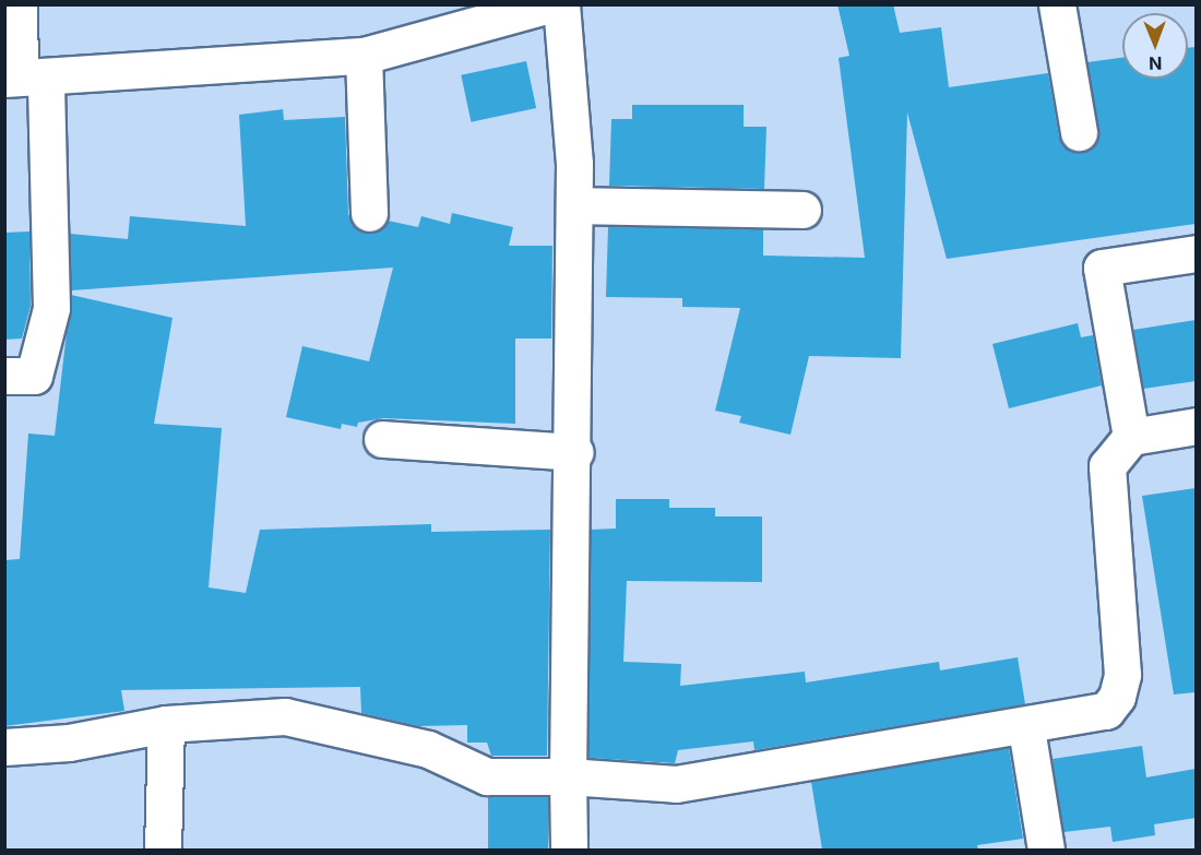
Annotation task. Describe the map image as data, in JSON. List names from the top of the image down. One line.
{"north":"bottom"}
